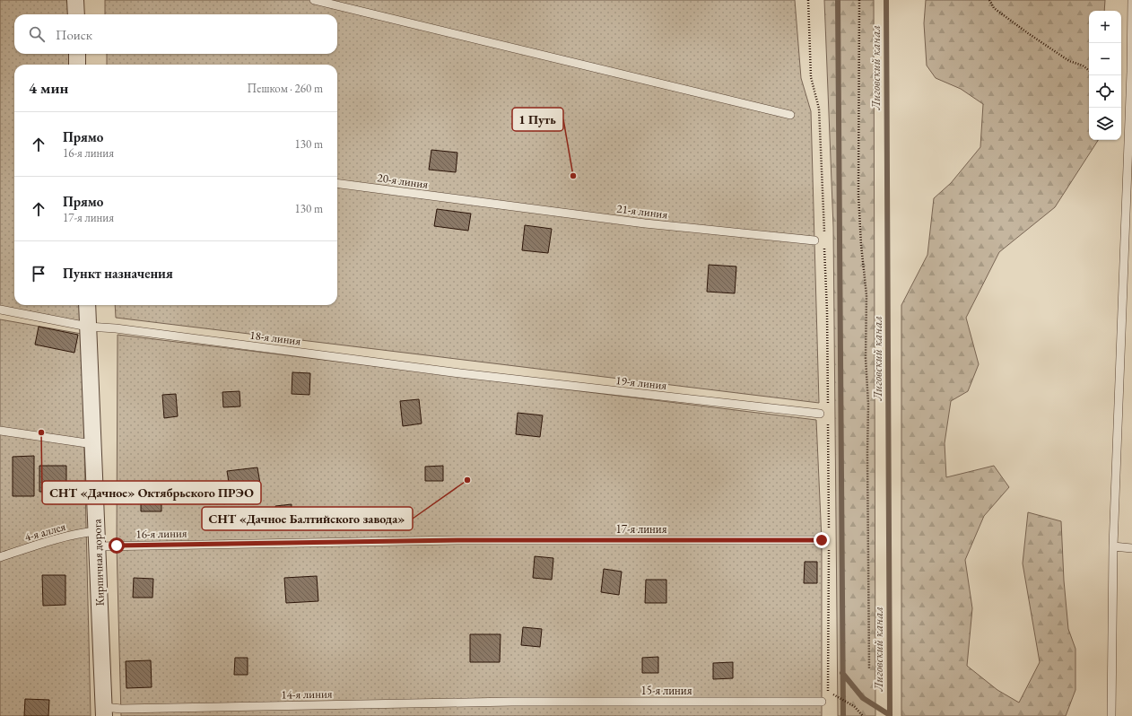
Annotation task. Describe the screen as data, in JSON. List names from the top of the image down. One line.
{"streets":{"street":["Кирпичная дорога"],"lane":["20-я линия","21-я линия","18-я линия","19-я линия","17-я линия","4-я аллея","16-я линия","15-я линия","14-я линия"]},"crossings":[["20-я линия","21-я линия"],["18-я линия","19-я линия"],["18-я линия","Кирпичная дорога"],["17-я линия","16-я линия"],["4-я аллея","16-я линия"],["4-я аллея","Кирпичная дорога"],["16-я линия","Кирпичная дорога"],["Кирпичная дорога","14-я линия"],["15-я линия","14-я линия"]],"water":["Лиговский канал"],"places":["1 Путь","СНТ «Дачное» Октябрьского ПРЭО","СНТ «Дачное Балтийского завода»"],"page":{"map_buttons":["+","−"],"search":"Поиск","heading":["4 мин","Пешком · 260 m"],"list":[["Прямо","16-я линия","130 m"],["Прямо","17-я линия","130 m"],"Пункт назначения"]}}
